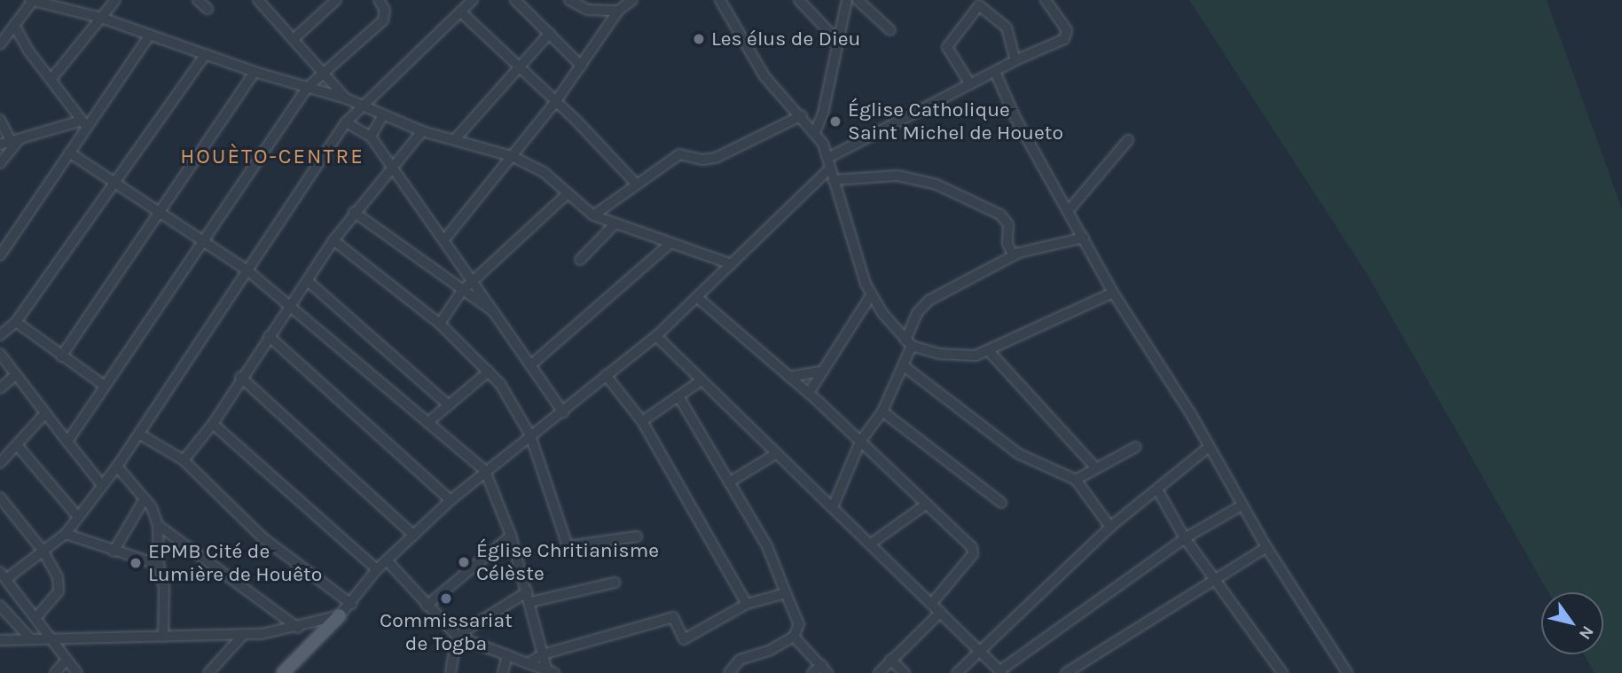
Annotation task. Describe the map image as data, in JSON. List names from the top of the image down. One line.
{"districts":["HOUÈTO-CENTRE"],"places":["Les élus de Dieu","Église Catholique Saint Michel de Houeto","Église Chritianisme Célèste","EPMB Cité de Lumière de Houêto","Commissariat de Togba"],"north":"bottom right"}
